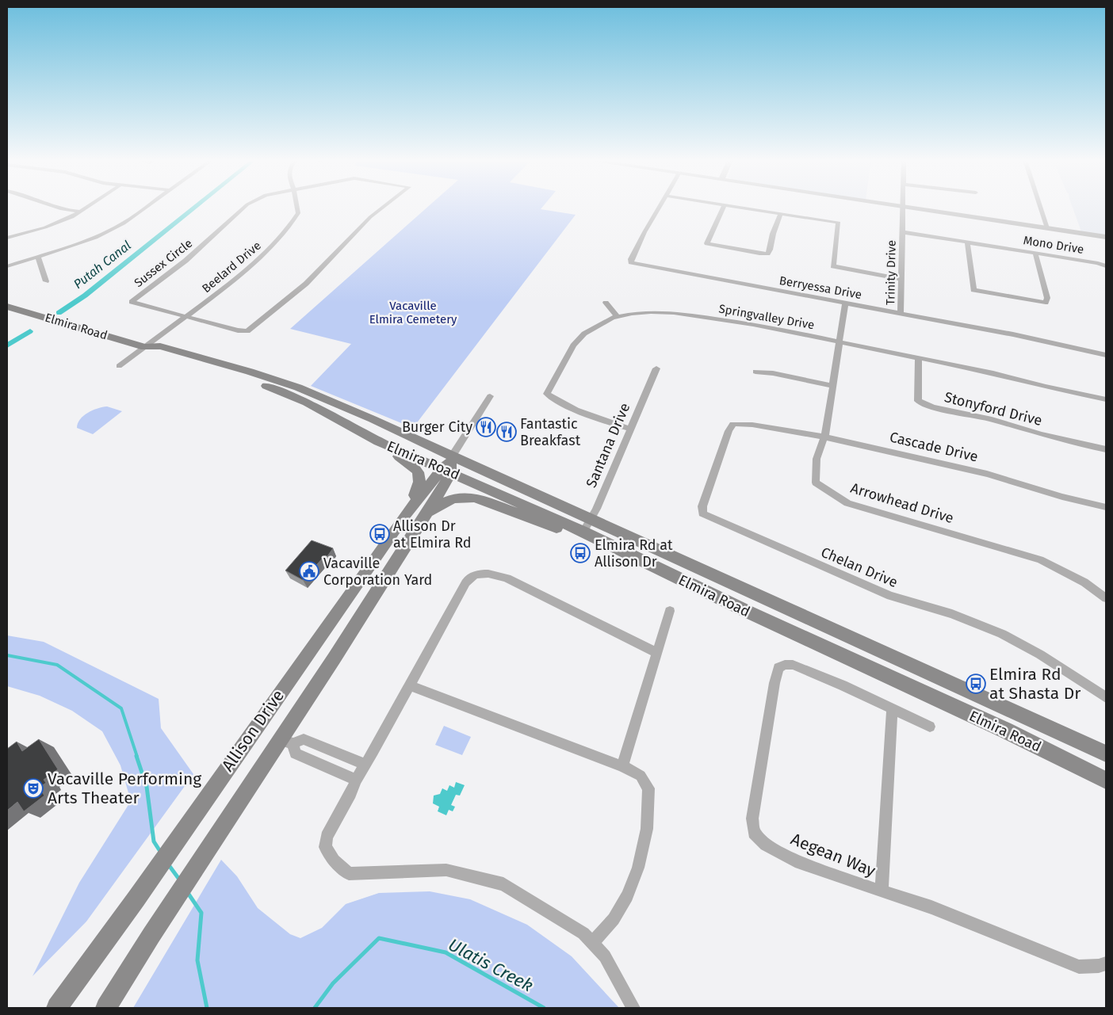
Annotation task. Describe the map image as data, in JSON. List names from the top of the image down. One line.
{"streets":{"main road":["Elmira Road","Allison Drive"],"street":["Mono Drive","Sussex Circle","Beelard Drive","Trinity Drive","Berryessa Drive","Springvalley Drive","Stonyford Drive","Santana Drive","Cascade Drive","Arrowhead Drive","Chelan Drive","Aegean Way"]},"crossings":[["Mono Drive","Trinity Drive"],["Sussex Circle","Beelard Drive"],["Beelard Drive","Elmira Road"],["Trinity Drive","Berryessa Drive"],["Berryessa Drive","Arrowhead Drive"],["Springvalley Drive","Stonyford Drive"],["Springvalley Drive","Santana Drive"],["Springvalley Drive","Arrowhead Drive"],["Elmira Road","Santana Drive"],["Elmira Road","Allison Drive"],["Cascade Drive","Arrowhead Drive"],["Cascade Drive","Chelan Drive"]],"water":["Putah Canal","Ulatis Creek"],"parks":["Vacaville Elmira Cemetery"],"places":{"restaurant":["Burger City","Fantastic Breakfast"],"bus stop":["Allison Dr at Elmira Rd","Elmira Rd at Allison Dr","Elmira Rd at Shasta Dr"],"public building":["Vacaville Corporation Yard"],"theatre":["Vacaville Performing Arts Theater"]}}
